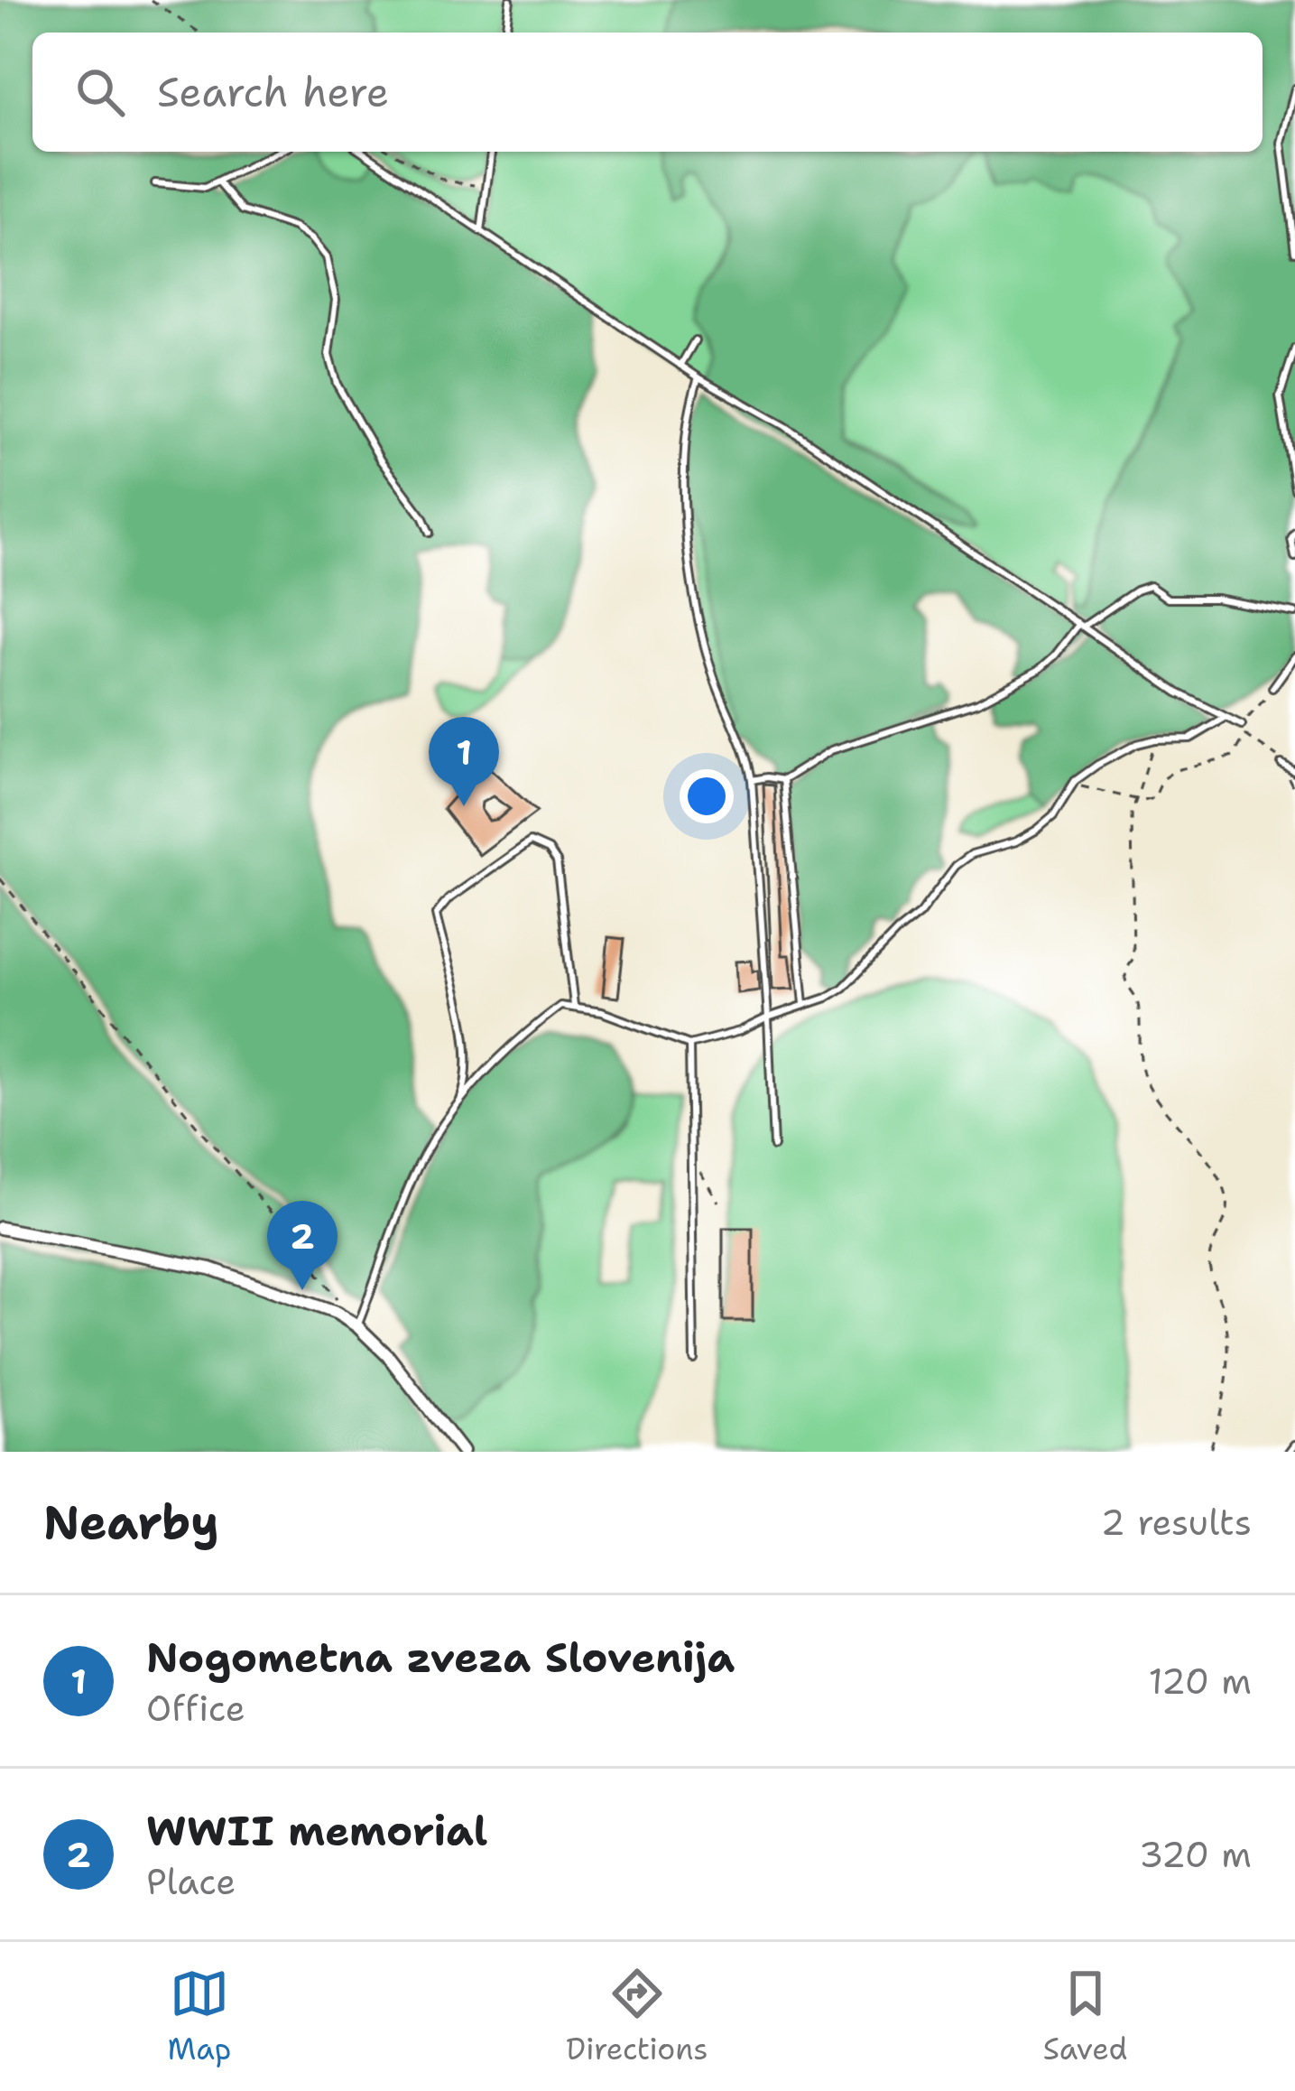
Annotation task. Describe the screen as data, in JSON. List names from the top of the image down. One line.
{"page":{"search":"Search here","pins":["1","2"],"heading":["Nearby","2 results"],"list":[{"mark":"1","name":"Nogometna zveza Slovenija","note":"Office","value":"120 m"},{"mark":"2","name":"WWII memorial","note":"Place","value":"320 m"}],"nav":["Map","Directions","Saved"]}}
